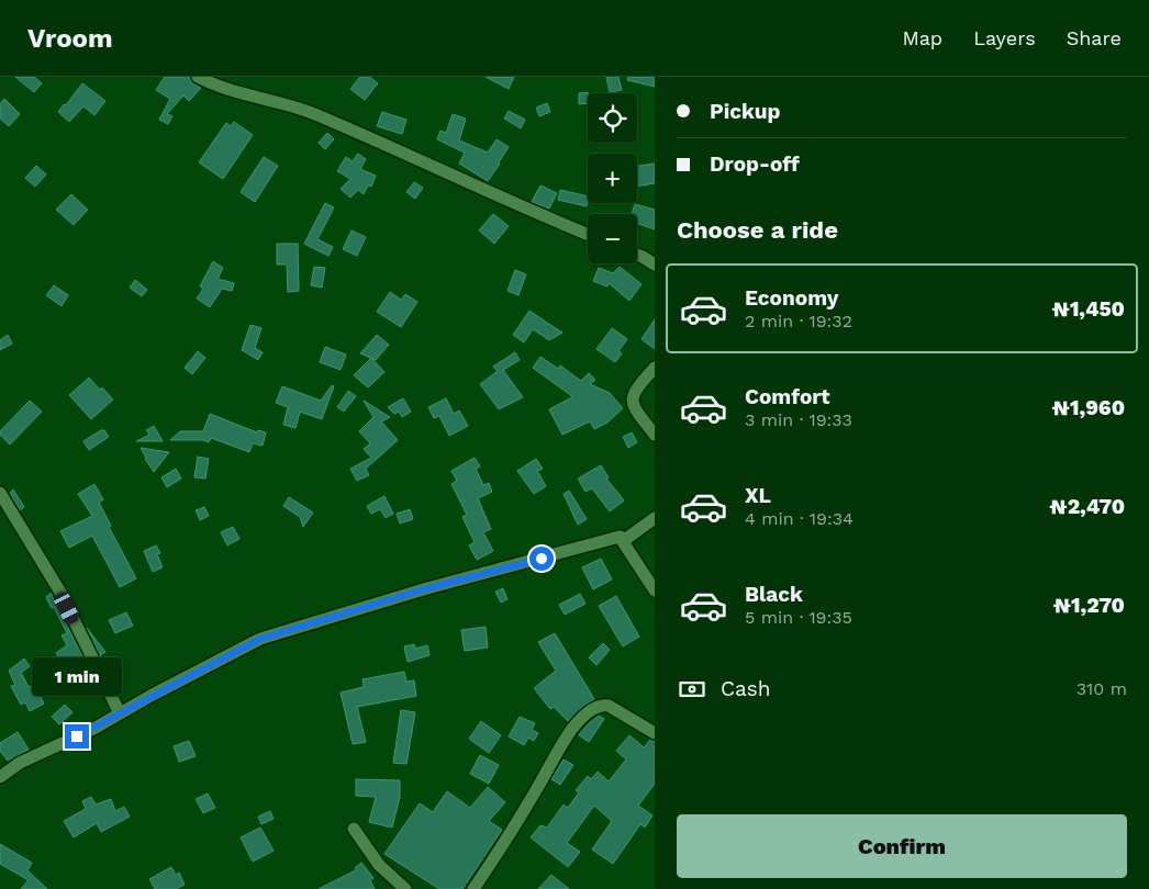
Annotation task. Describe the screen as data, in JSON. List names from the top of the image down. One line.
{"page":{"header":"Vroom","nav":["Map","Layers","Share"],"banner":["Pickup","Drop-off"],"map_buttons":["+","−"],"heading":"Choose a ride","list":[{"name":"Economy","note":"2 min · 19:32","value":"₦1,450"},{"name":"Comfort","note":"3 min · 19:33","value":"₦1,960"},{"name":"XL","note":"4 min · 19:34","value":"₦2,470"},{"name":"Black","note":"5 min · 19:35","value":"₦1,270"}],"bubble":"1 min","pay":["Cash","310 m"],"buttons":"Confirm"}}
